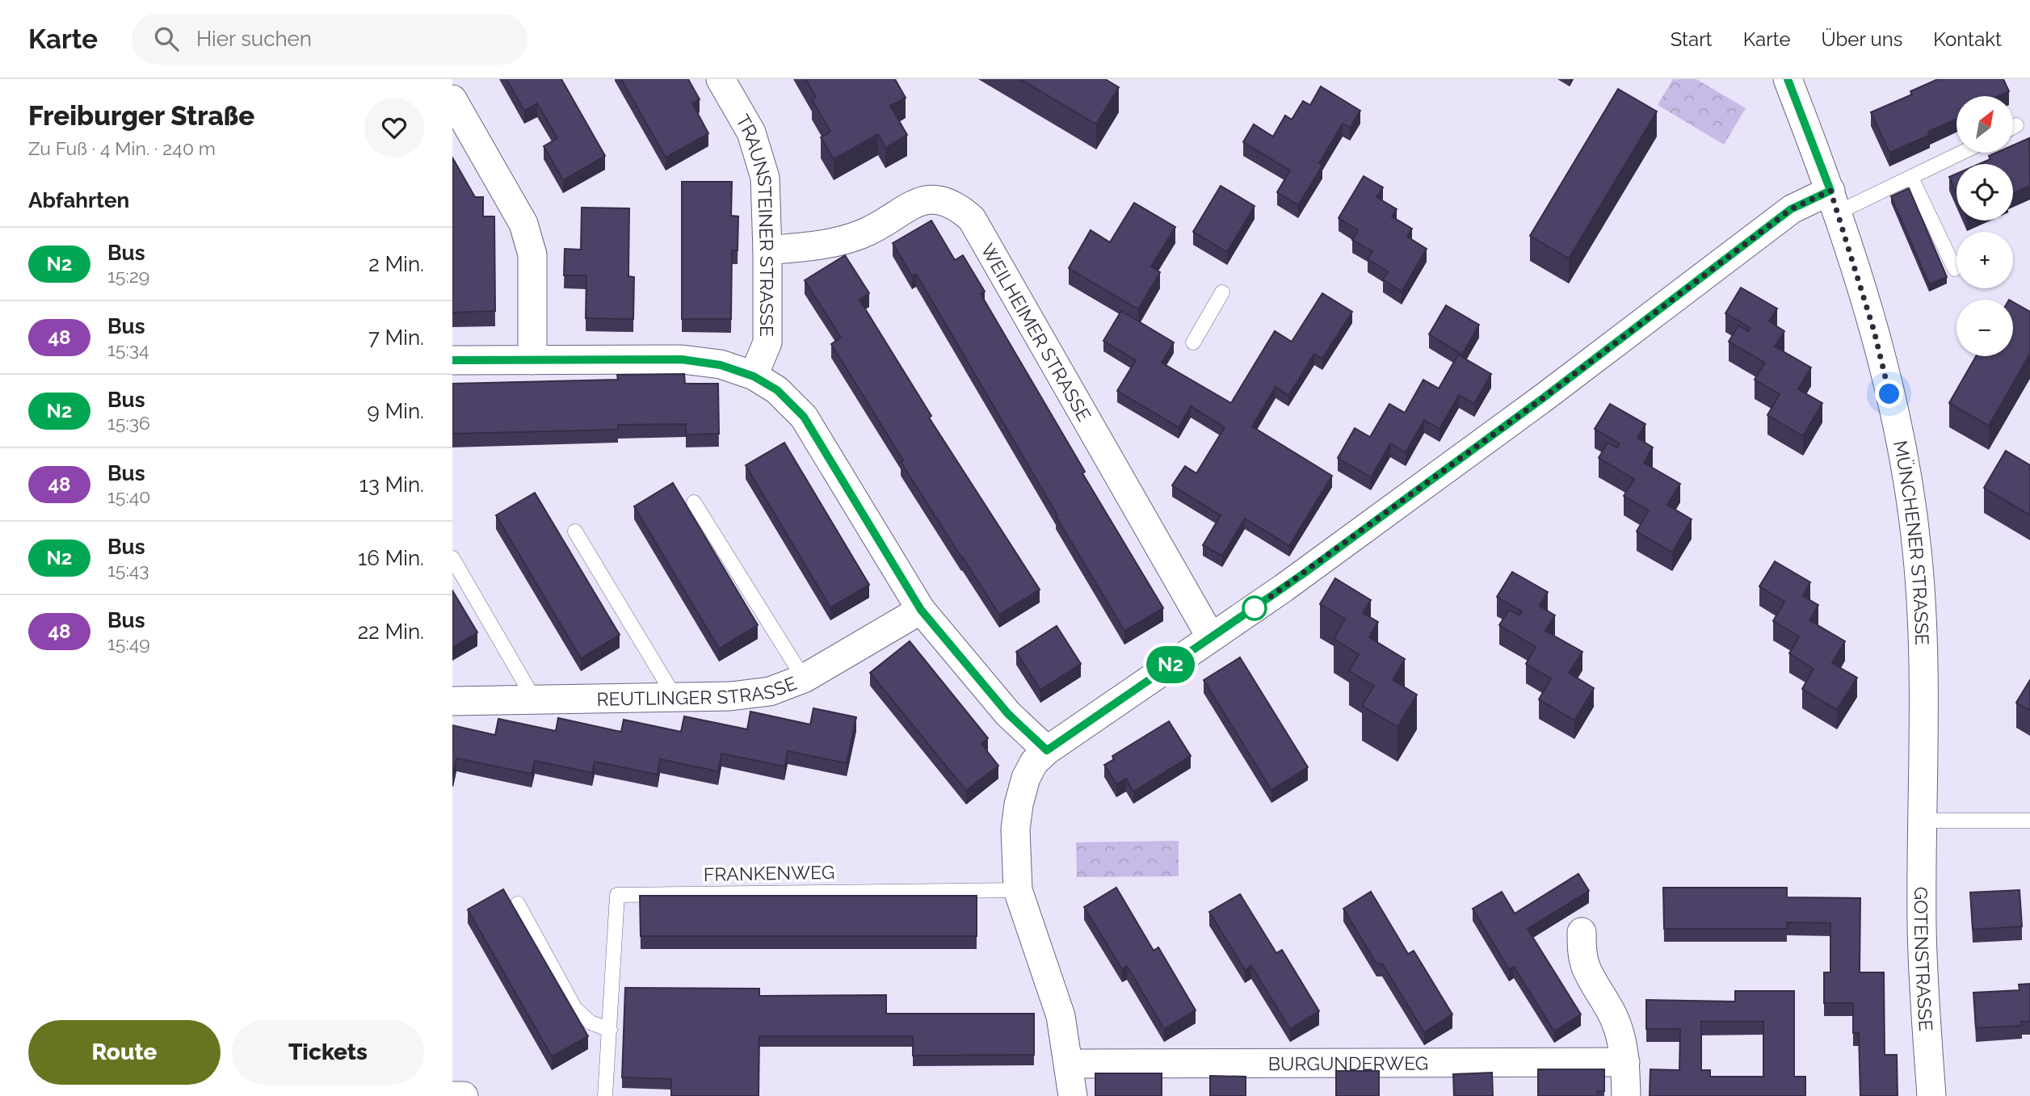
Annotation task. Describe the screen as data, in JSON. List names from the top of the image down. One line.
{"streets":{"street":["TRAUNSTEINER STRASSE","WEILHEIMER STRASSE","MÜNCHENER STRASSE","REUTLINGER STRASSE","GOTENSTRASSE","BURGUNDERWEG"],"lane":["FRANKENWEG"]},"crossings":[["TRAUNSTEINER STRASSE","WEILHEIMER STRASSE"],["MÜNCHENER STRASSE","GOTENSTRASSE"]],"lines":["bus line N2"],"north":"top right","page":{"header":"Karte","search":"Hier suchen","nav":["Start","Karte","Über uns","Kontakt"],"heading":[["Freiburger Straße","Zu Fuß · 4 Min. · 240 m"],"Abfahrten"],"on_map":"N2","map_buttons":["+","−"],"list":[{"mark":"N2","name":"Bus","note":"15:29","value":"2 Min."},{"mark":"48","name":"Bus","note":"15:34","value":"7 Min."},{"mark":"N2","name":"Bus","note":"15:36","value":"9 Min."},{"mark":"48","name":"Bus","note":"15:40","value":"13 Min."},{"mark":"N2","name":"Bus","note":"15:43","value":"16 Min."},{"mark":"48","name":"Bus","note":"15:49","value":"22 Min."}],"buttons":["Route","Tickets"]}}
